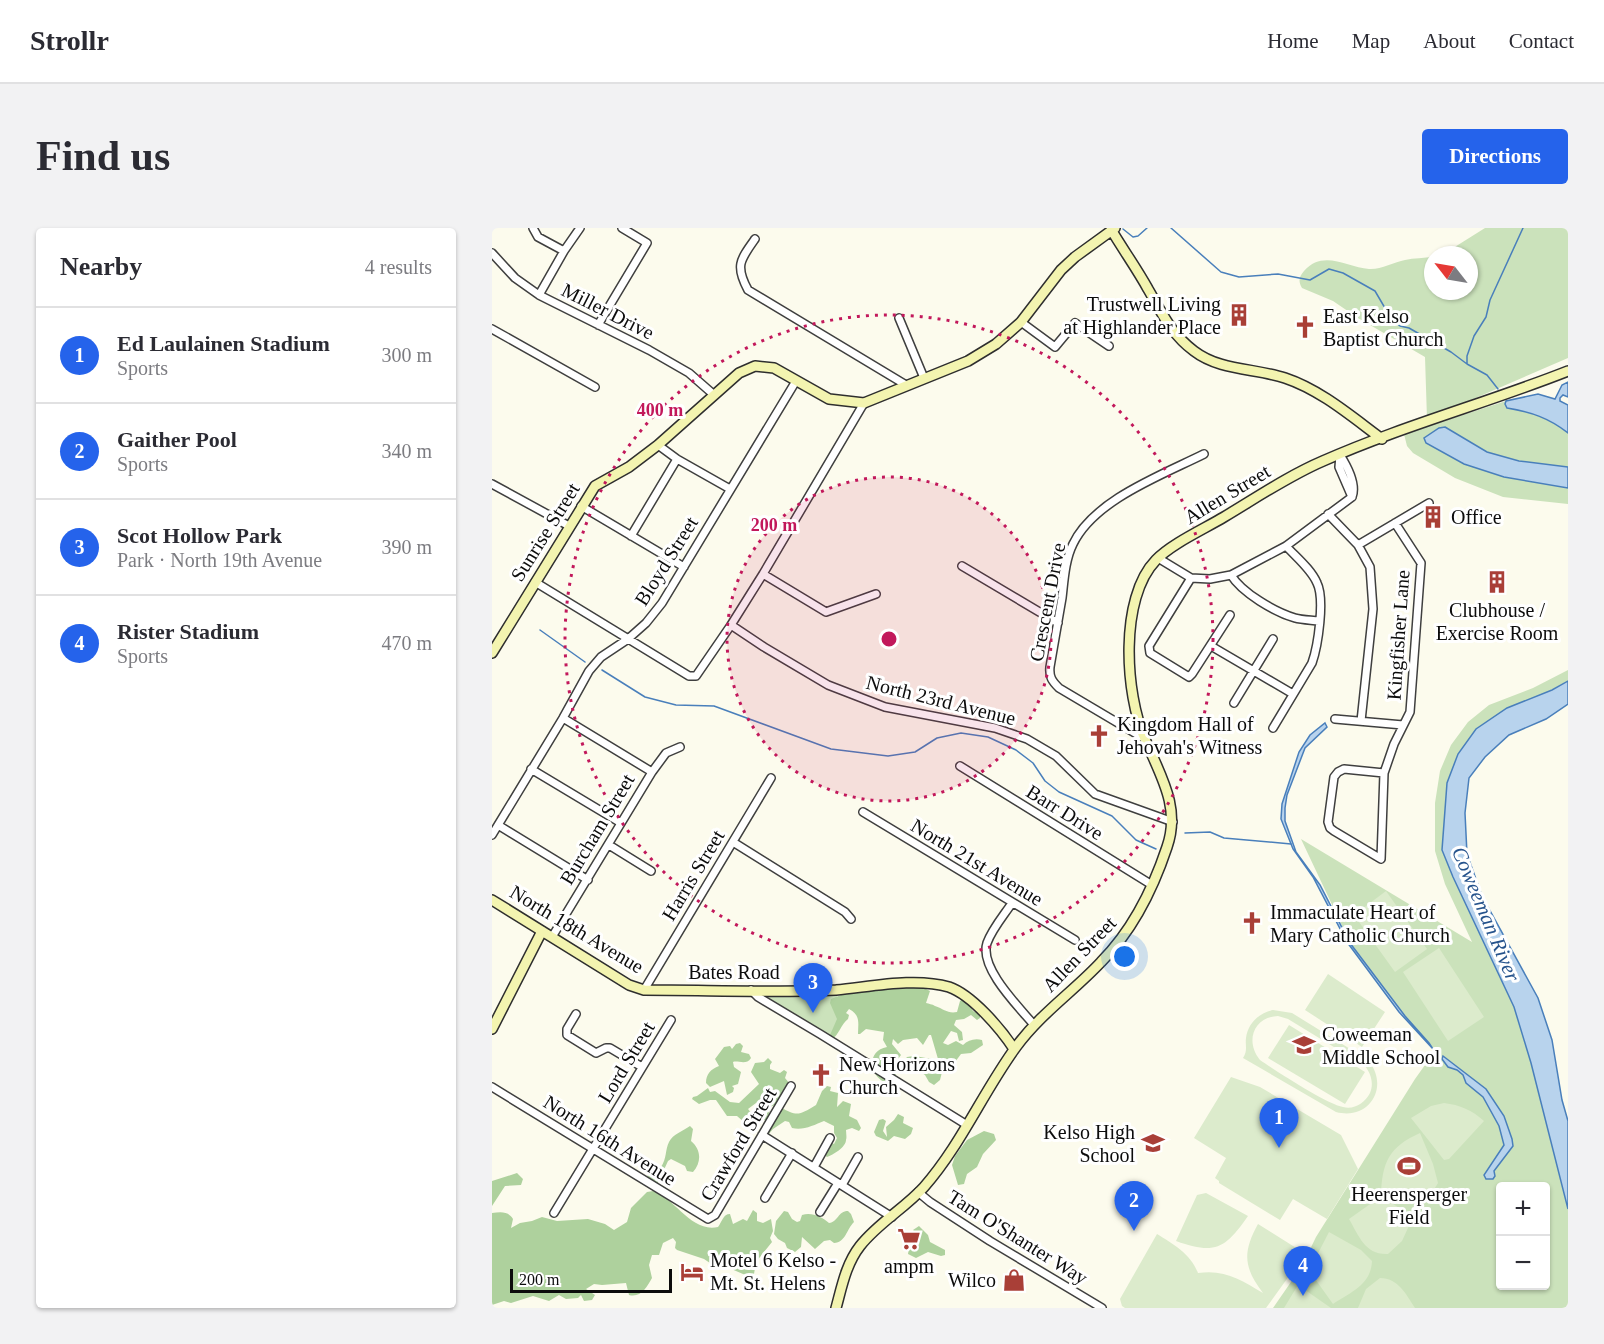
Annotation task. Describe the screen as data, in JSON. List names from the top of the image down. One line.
{"streets":{"street":["Miller Drive","Allen Street","Sunrise Street","Bloyd Street","Crescent Drive","Kingfisher Lane","North 23rd Avenue","Barr Drive","Burcham Street","North 21st Avenue","Harris Street","North 18th Avenue","Bates Road","Lord Street","North 16th Avenue","Crawford Street","Tam O'Shanter Way"]},"crossings":[["Miller Drive","Sunrise Street"],["Allen Street","Crescent Drive"],["Allen Street","North 23rd Avenue"],["Allen Street","Barr Drive"],["Allen Street","Bates Road"],["Allen Street","Tam O'Shanter Way"],["Sunrise Street","Bloyd Street"],["Burcham Street","North 18th Avenue"],["Harris Street","North 18th Avenue"],["Harris Street","Bates Road"],["North 18th Avenue","Bates Road"],["Lord Street","North 16th Avenue"],["North 16th Avenue","Crawford Street"]],"water":["Coweeman River"],"places":{"building":["Trustwell Living at Highlander Place","Office","Clubhouse / Exercise Room"],"church":["East Kelso Baptist Church","Kingdom Hall of Jehovah's Witness","Immaculate Heart of Mary Catholic Church","New Horizons Church"],"school or university":["Coweeman Middle School","Kelso High School"],"sports":["Heerensperger Field"],"supermarket":["ampm"],"hotel":["Motel 6 Kelso - Mt. St. Helens"],"shop":["Wilco"]},"scale_bar":"200 m","north":"top left","page":{"header":"Strollr","nav":["Home","Map","About","Contact"],"buttons":"Directions","title":"Find us","heading":["Nearby","4 results"],"list":[{"mark":"1","name":"Ed Laulainen Stadium","note":"Sports","value":"300 m"},{"mark":"2","name":"Gaither Pool","note":"Sports","value":"340 m"},{"mark":"3","name":"Scot Hollow Park","note":"Park · North 19th Avenue","value":"390 m"},{"mark":"4","name":"Rister Stadium","note":"Sports","value":"470 m"}],"pins":["3","1","2","4"],"map_buttons":["+","−"],"scale":"200 m"},"rings":["400 m","200 m"]}
